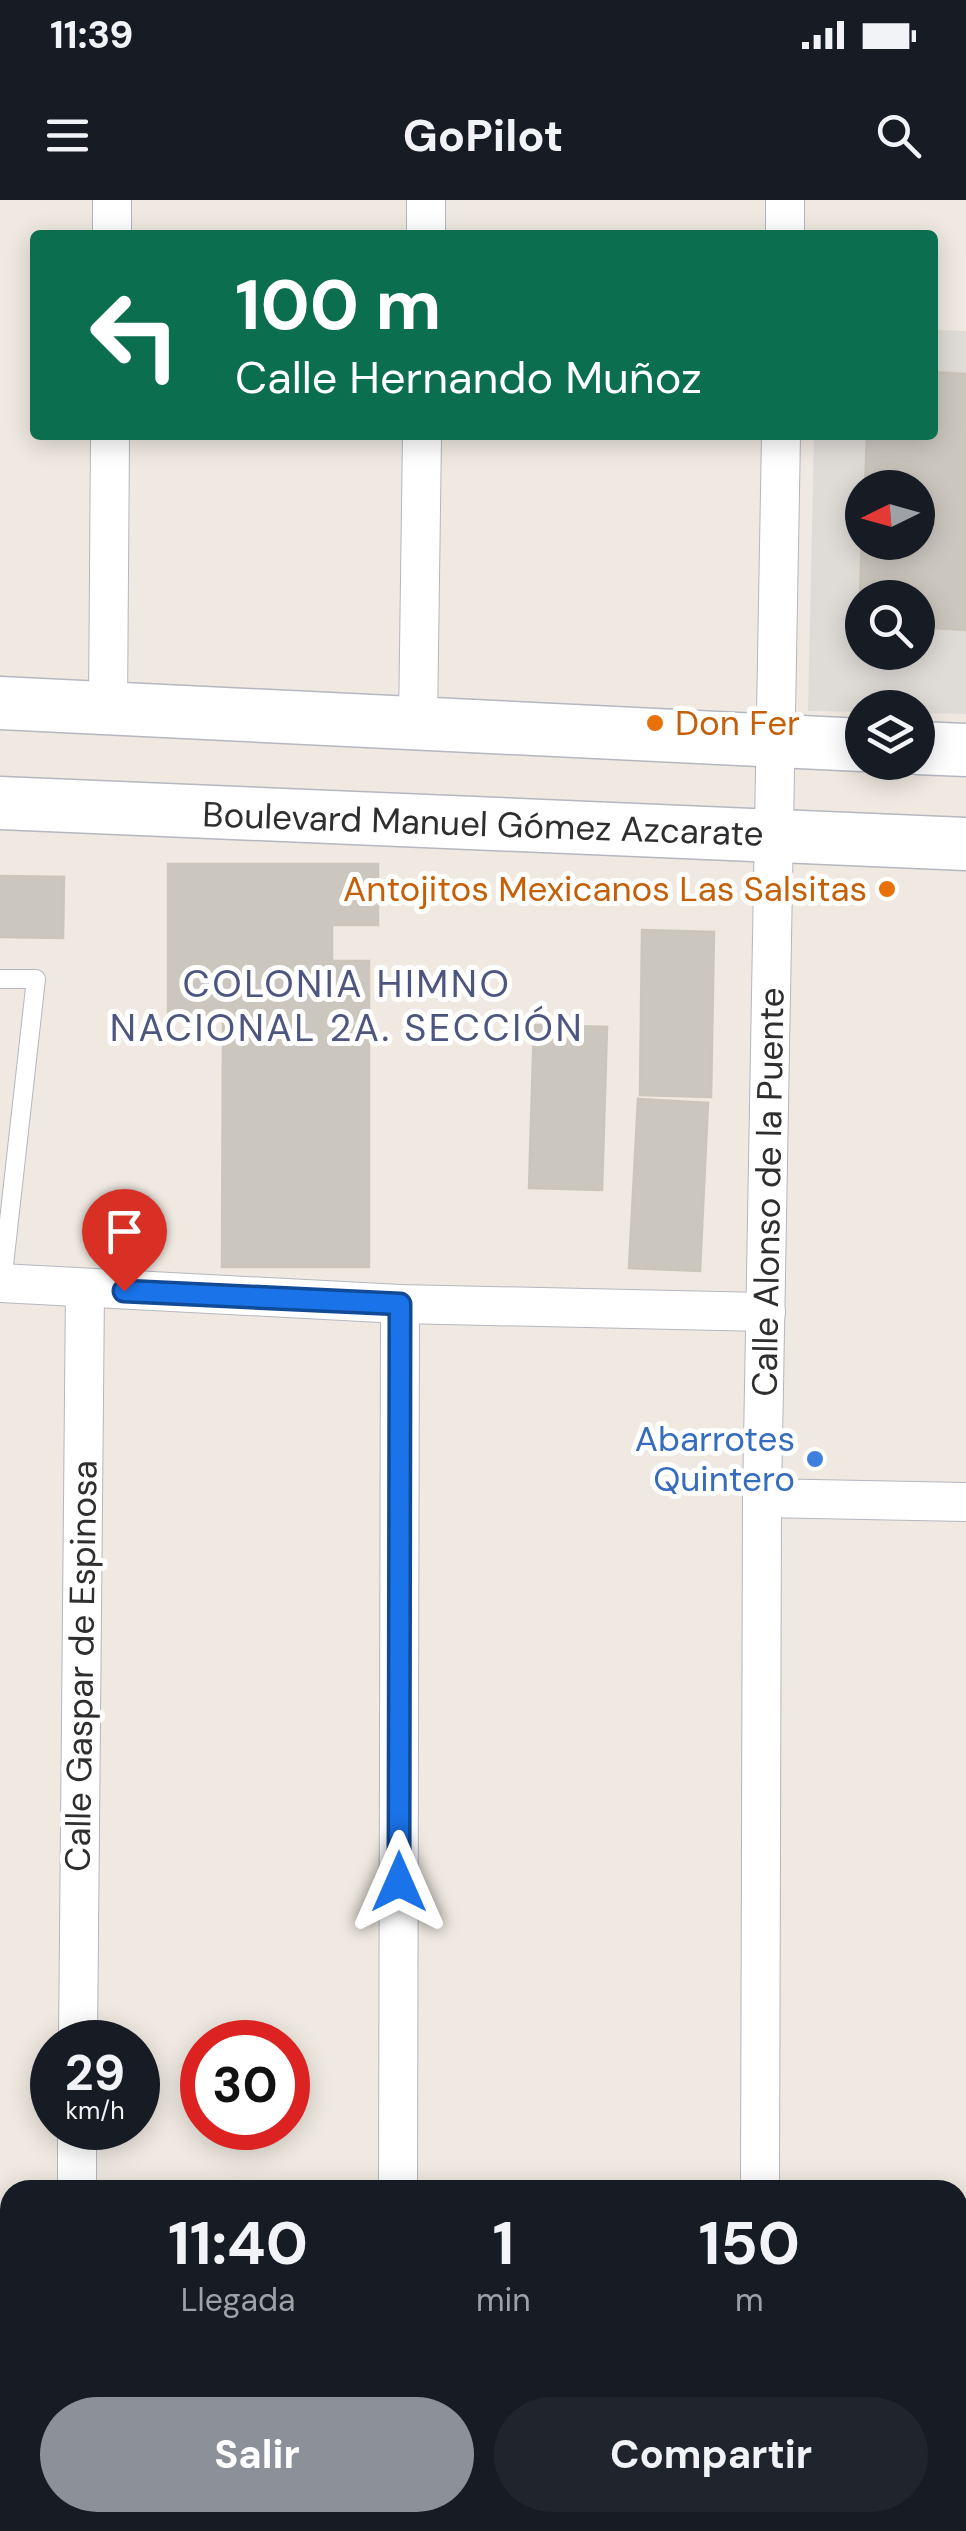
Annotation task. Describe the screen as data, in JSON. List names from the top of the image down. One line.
{"streets":{"street":["Boulevard Manuel Gómez Azcarate","Calle Alonso de la Puente","Calle Gaspar de Espinosa"]},"crossings":[["Boulevard Manuel Gómez Azcarate","Calle Alonso de la Puente"]],"districts":["COLONIA HIMNO NACIONAL 2A. SECCIÓN"],"places":["Don Fer","Antojitos Mexicanos Las Salsitas","Abarrotes Quintero"],"north":"left","page":{"status":"11:39","header":"GoPilot","turn":["100 m","Calle Hernando Muñoz"],"speed":"29 km/h","limit":"30","eta":["11:40","Llegada","1","min","150","m"],"buttons":["Salir","Compartir"]}}
